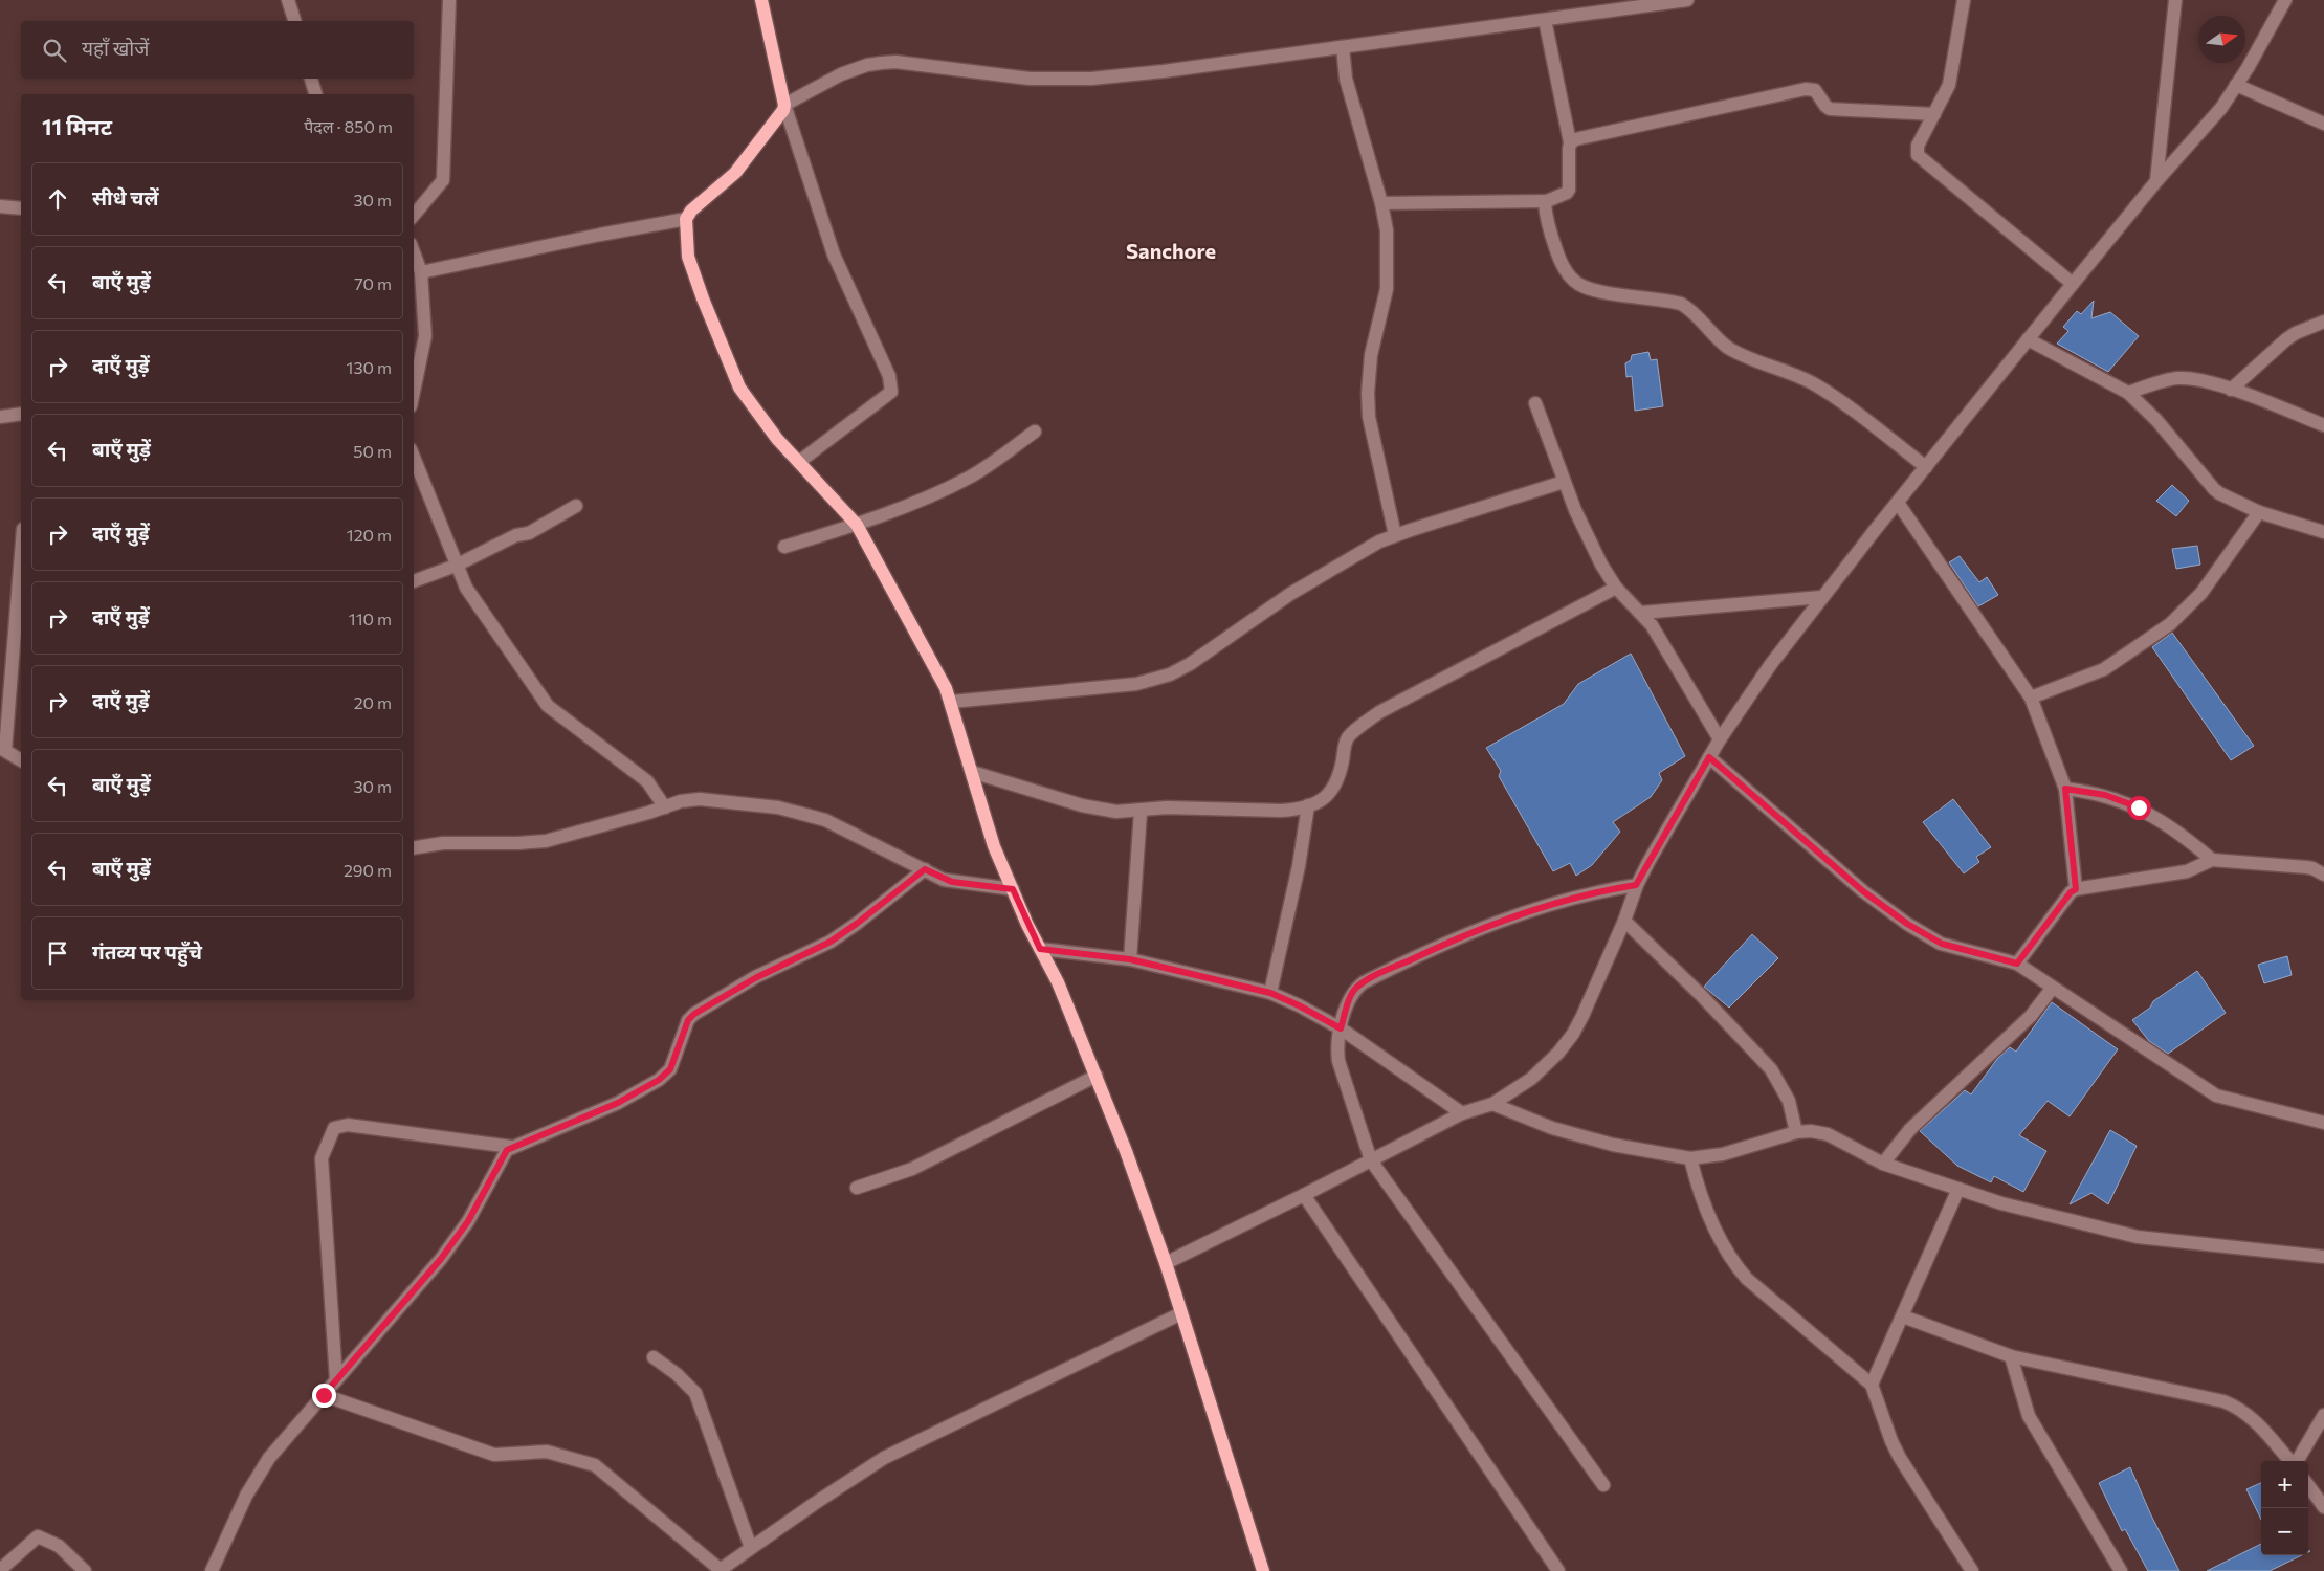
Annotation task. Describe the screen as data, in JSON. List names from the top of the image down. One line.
{"districts":["Sanchore"],"north":"right","page":{"search":"यहाँ खोजें","heading":["11 मिनट","पैदल · 850 m"],"list":[["सीधे चलें","30 m"],["बाएँ मुड़ें","70 m"],["दाएँ मुड़ें","130 m"],["बाएँ मुड़ें","50 m"],["दाएँ मुड़ें","120 m"],["दाएँ मुड़ें","110 m"],["दाएँ मुड़ें","20 m"],["बाएँ मुड़ें","30 m"],["बाएँ मुड़ें","290 m"],"गंतव्य पर पहुँचे"],"map_buttons":["+","−"]}}
